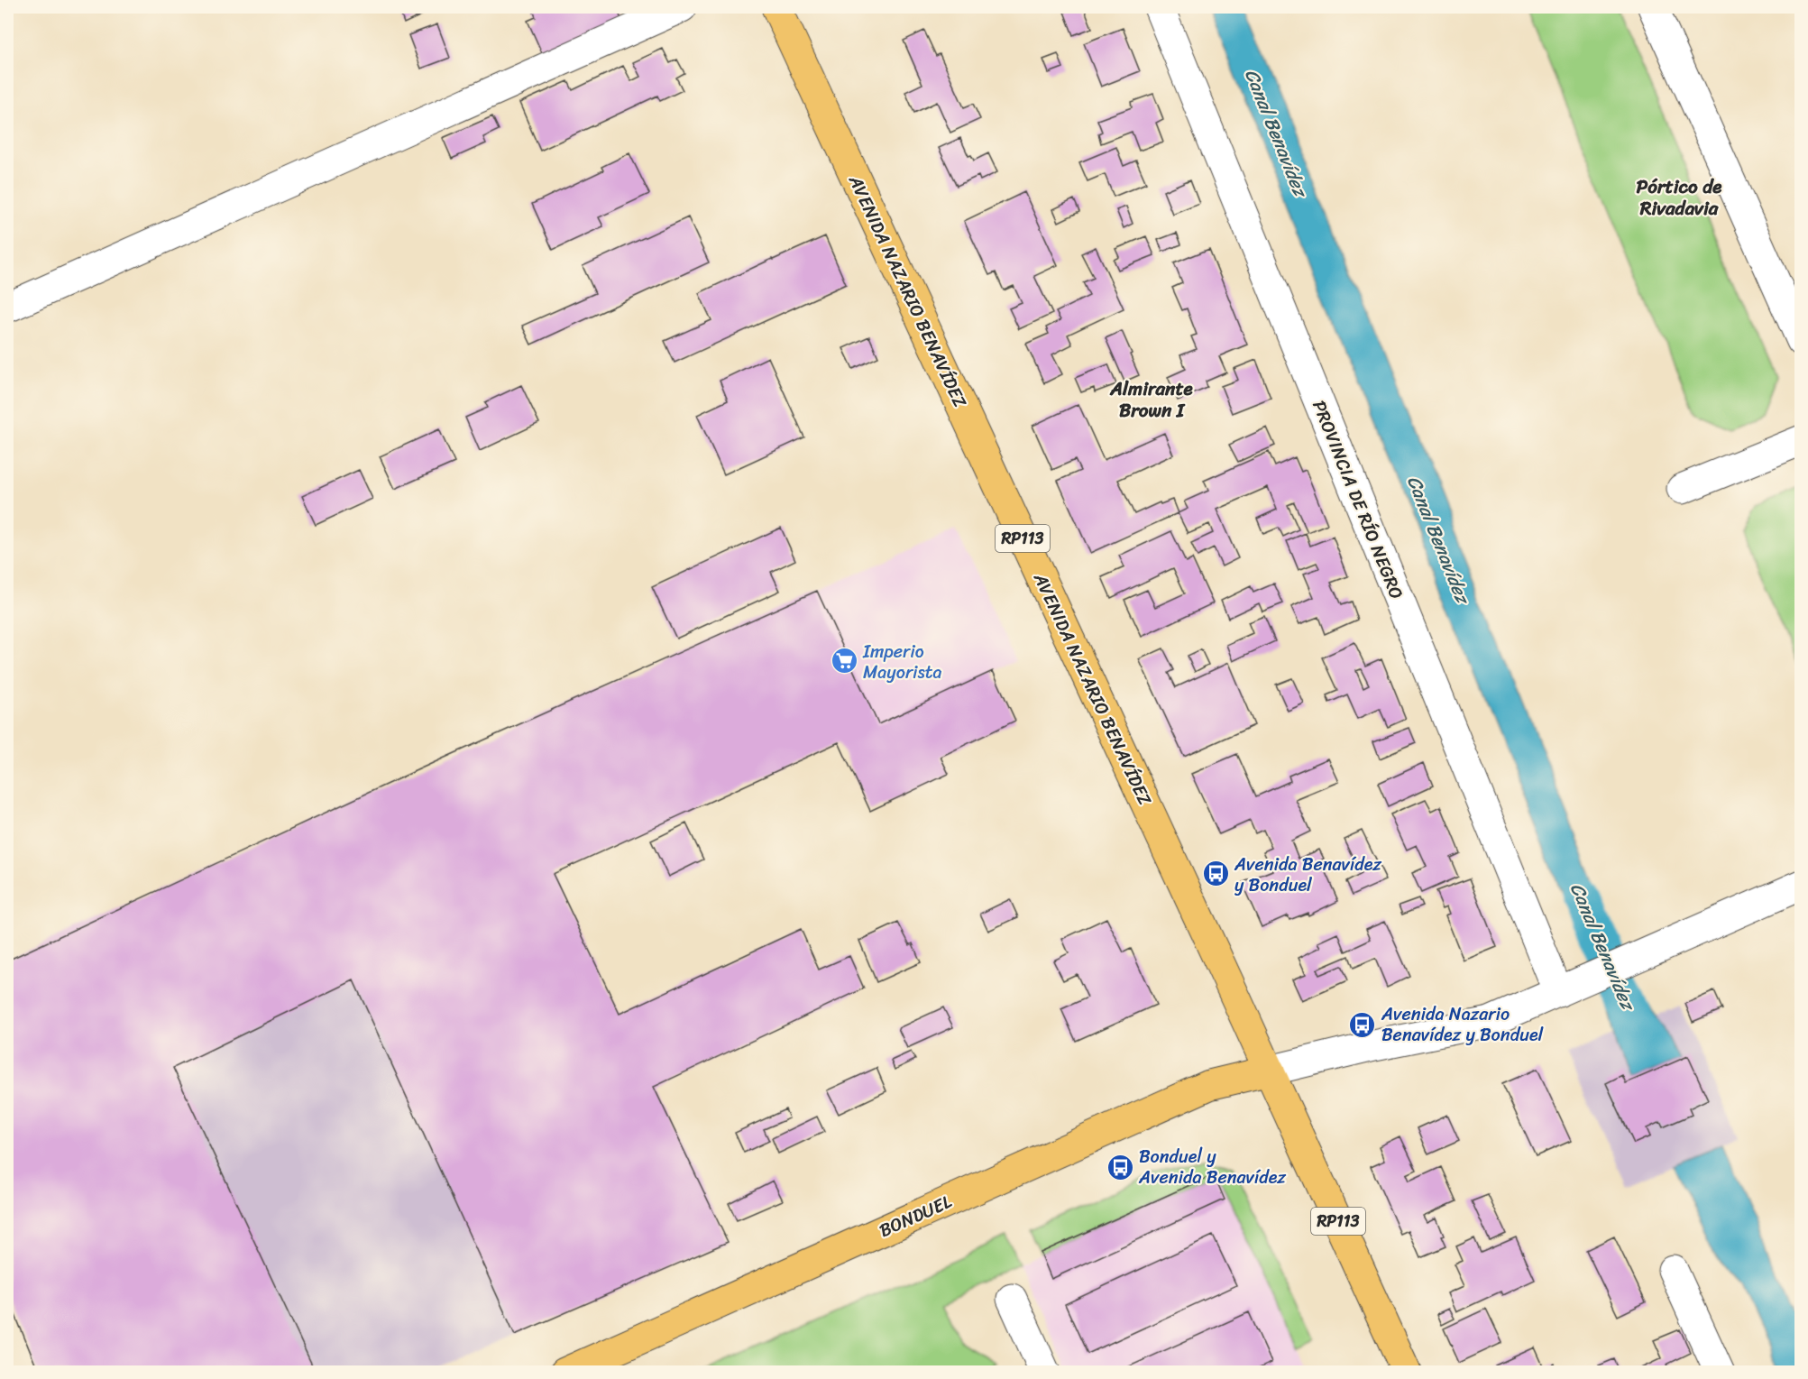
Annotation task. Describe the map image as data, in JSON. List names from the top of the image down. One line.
{"streets":{"main road":["AVENIDA NAZARIO BENAVÍDEZ","RP113","BONDUEL"],"street":["PROVINCIA DE RÍO NEGRO"]},"crossings":[["AVENIDA NAZARIO BENAVÍDEZ","BONDUEL"]],"districts":["Pórtico de Rivadavia","Almirante Brown I"],"water":["Canal Benavídez"],"places":{"supermarket":["Imperio Mayorista"],"bus stop":["Avenida Benavídez y Bonduel","Avenida Nazario Benavídez y Bonduel","Bonduel y Avenida Benavídez"]}}
